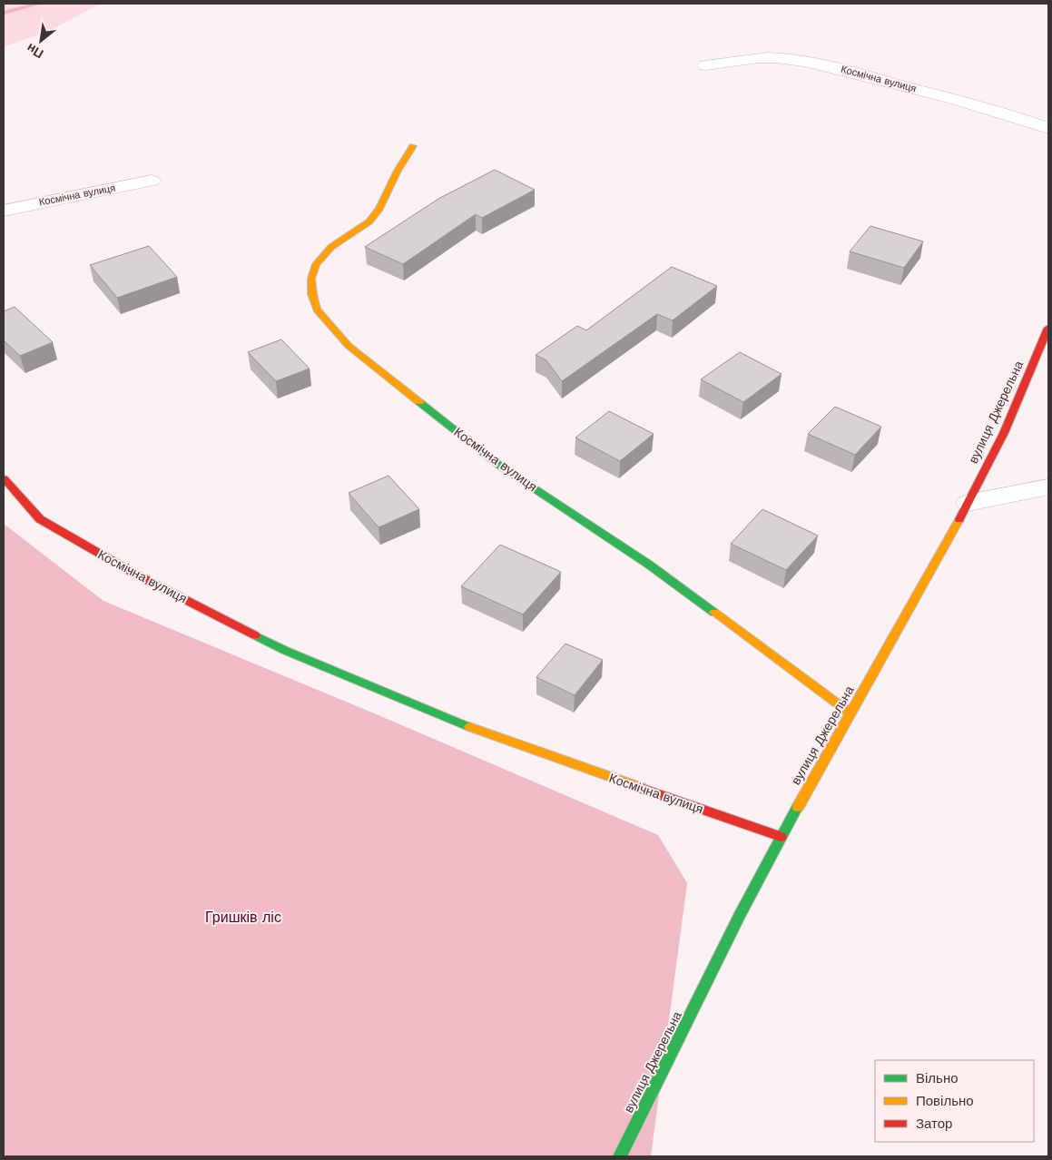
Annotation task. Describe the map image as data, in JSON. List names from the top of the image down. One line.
{"streets":{"street":["Космічна вулиця","вулиця Джерельна"]},"crossings":[["Космічна вулиця","вулиця Джерельна"]],"parks":["Гришків ліс"],"legend":["Вільно","Повільно","Затор"],"north":"bottom left"}
